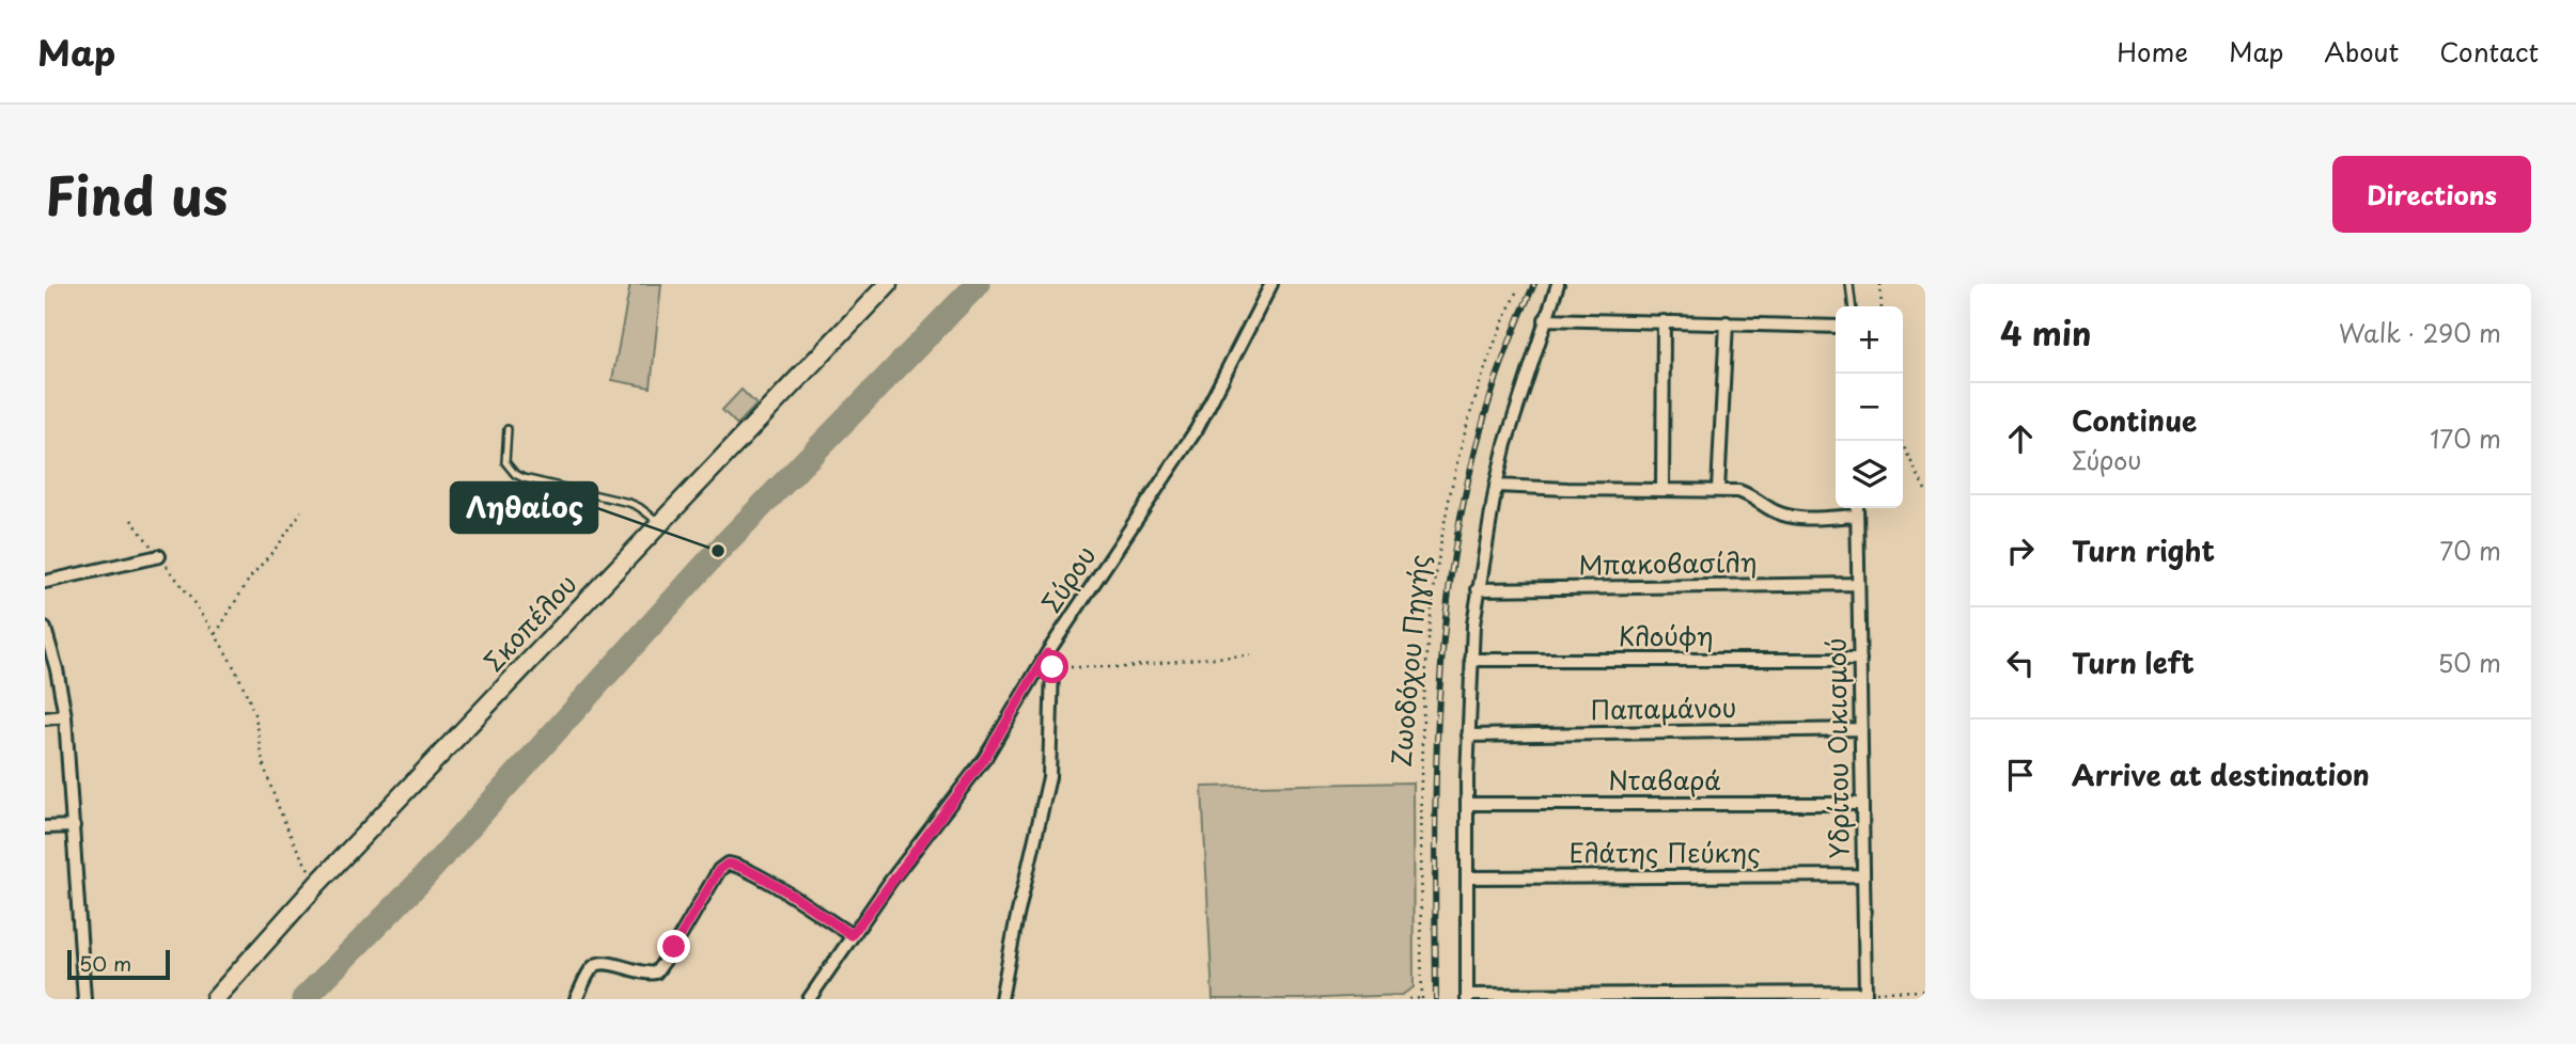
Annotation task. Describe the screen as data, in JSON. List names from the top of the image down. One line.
{"streets":{"main road":["Σκοπέλου"],"street":["Μπακοβασίλη","Σύρου","Κλούφη","Παπαμάνου","Υδρίτου Οικισμού","Νταβαρά","Ελάτης Πεύκης"],"path":["Ζωοδόχου Πηγής"]},"crossings":[["Μπακοβασίλη","Υδρίτου Οικισμού"],["Κλούφη","Υδρίτου Οικισμού"],["Παπαμάνου","Υδρίτου Οικισμού"],["Υδρίτου Οικισμού","Νταβαρά"],["Υδρίτου Οικισμού","Ελάτης Πεύκης"]],"places":["Ληθαίος"],"scale_bar":"50 m","page":{"header":"Map","nav":["Home","Map","About","Contact"],"title":"Find us","buttons":"Directions","heading":["4 min","Walk · 290 m"],"map_buttons":["+","−"],"list":[["Continue","Σύρου","170 m"],["Turn right","70 m"],["Turn left","50 m"],"Arrive at destination"],"scale":"50 m"}}
